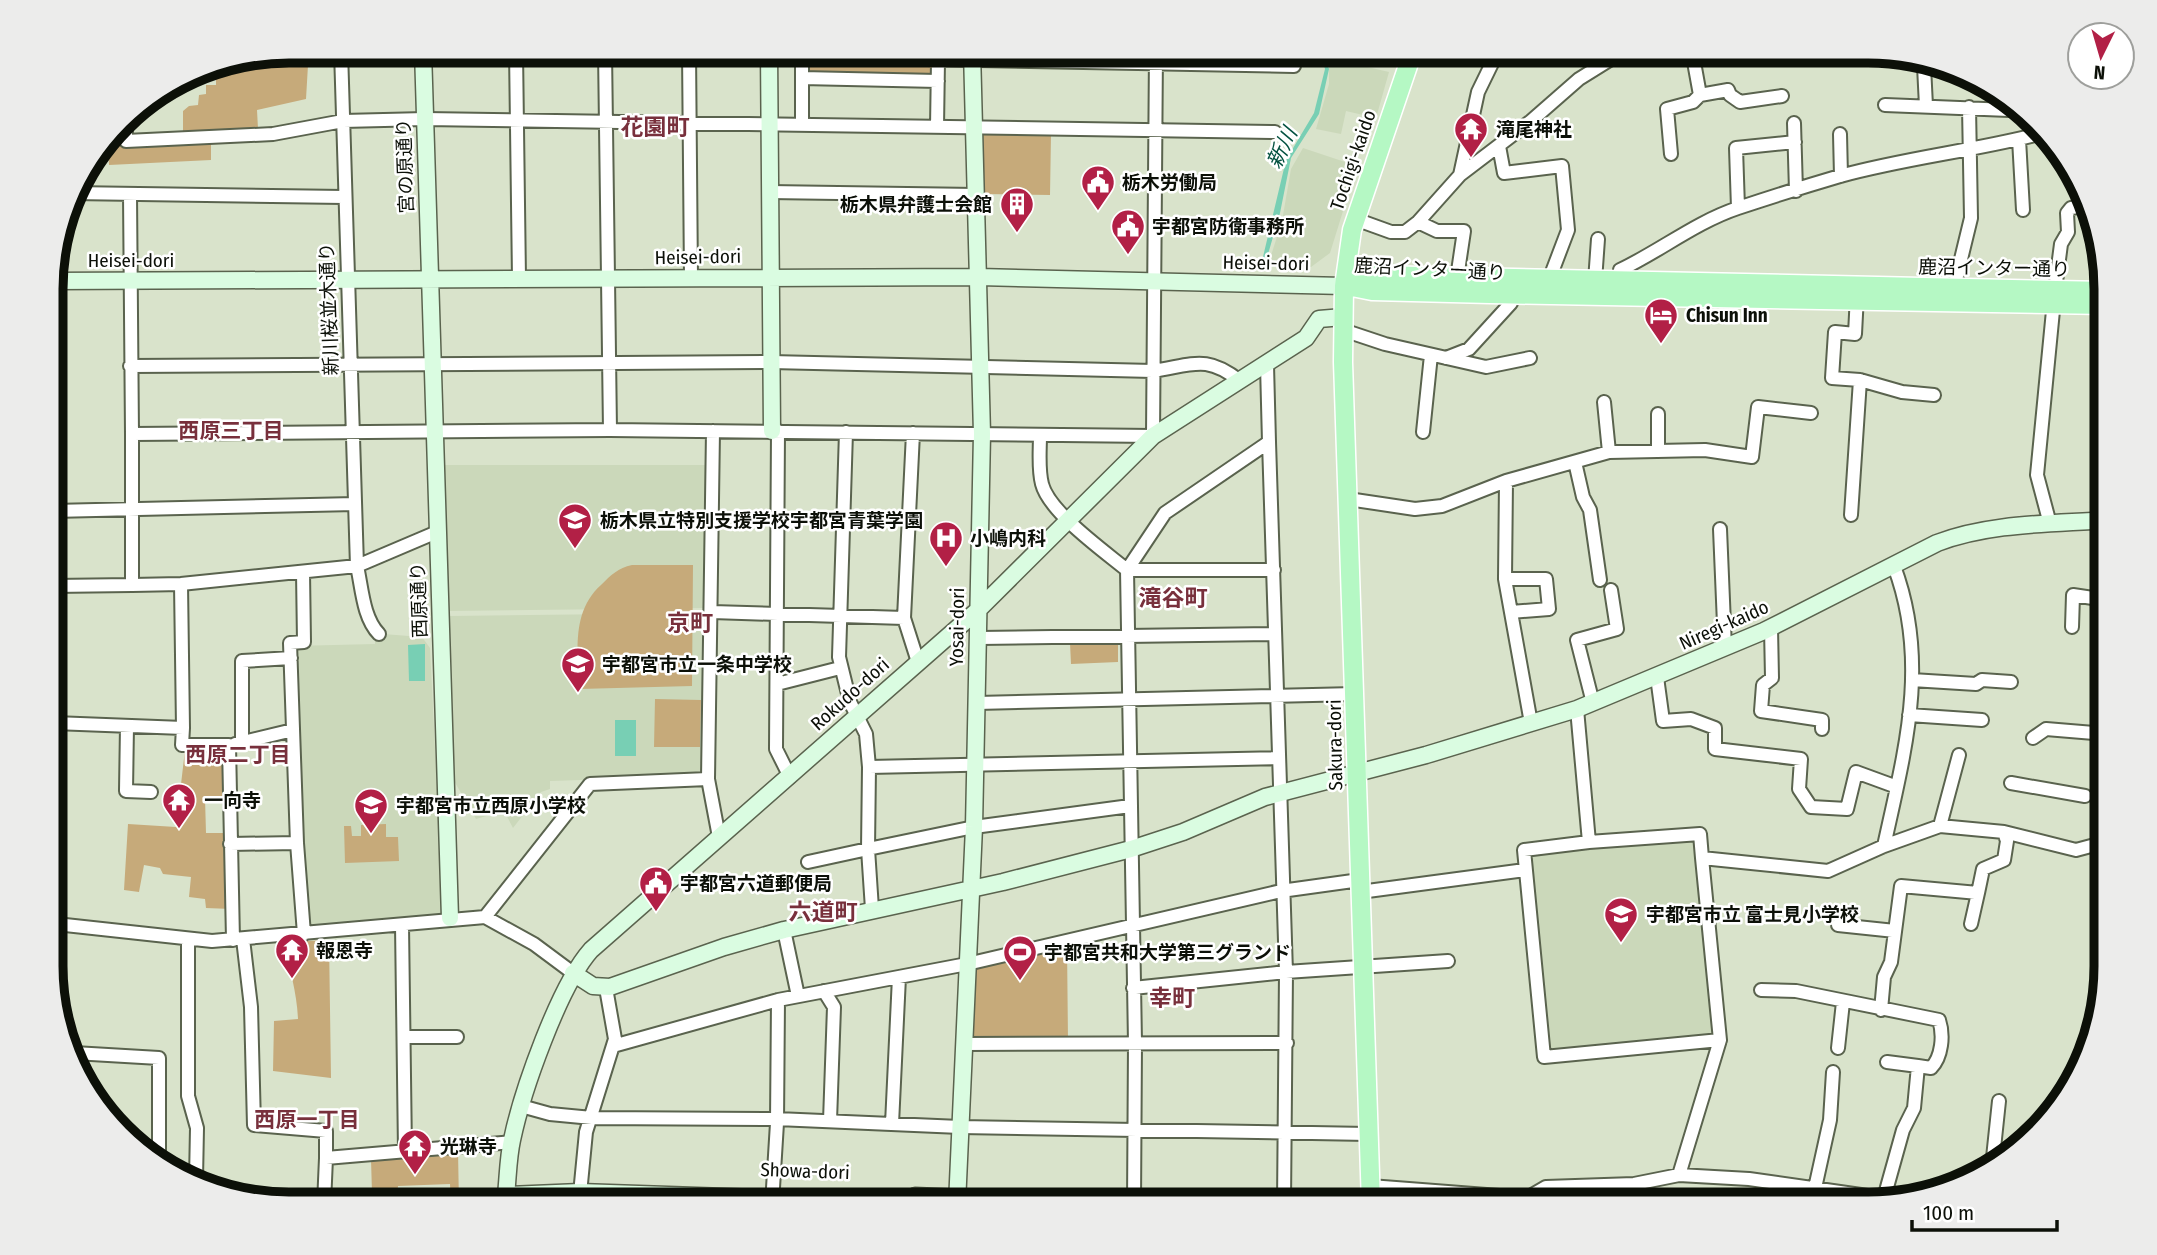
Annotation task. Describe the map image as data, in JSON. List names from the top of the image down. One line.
{"streets":{"main road":["Tochigi-kaido","鹿沼インター通り","Sakura-dori"],"street":["宮の原通り","Heisei-dori","新川桜並木通り","西原通り","Niregi-kaido","Yosai-dori","Rokudo-dori"]},"crossings":[["Tochigi-kaido","Heisei-dori"],["Tochigi-kaido","鹿沼インター通り"],["Tochigi-kaido","Sakura-dori"],["宮の原通り","Heisei-dori"],["宮の原通り","西原通り"],["Heisei-dori","鹿沼インター通り"],["Heisei-dori","新川桜並木通り"],["Heisei-dori","西原通り"],["Heisei-dori","Yosai-dori"],["Heisei-dori","Sakura-dori"],["鹿沼インター通り","Sakura-dori"],["Niregi-kaido","Yosai-dori"],["Niregi-kaido","Sakura-dori"],["Yosai-dori","Rokudo-dori"],["Rokudo-dori","Sakura-dori"]],"districts":["花園町","西原三丁目","滝谷町","京町","西原二丁目","六道町","幸町","西原一丁目"],"water":["新川"],"places":{"temple":["滝尾神社","一向寺","報恩寺","光琳寺"],"public building":["栃木労働局","宇都宮防衛事務所","宇都宮六道郵便局"],"building":["栃木県弁護士会館"],"hotel":["Chisun Inn"],"school or university":["栃木県立特別支援学校宇都宮青葉学園","宇都宮市立一条中学校","宇都宮市立西原小学校","宇都宮市立 富士見小学校"],"hospital":["小嶋内科"],"sports":["宇都宮共和大学第三グランド"]},"scale_bar":"100 m","north":"bottom"}
